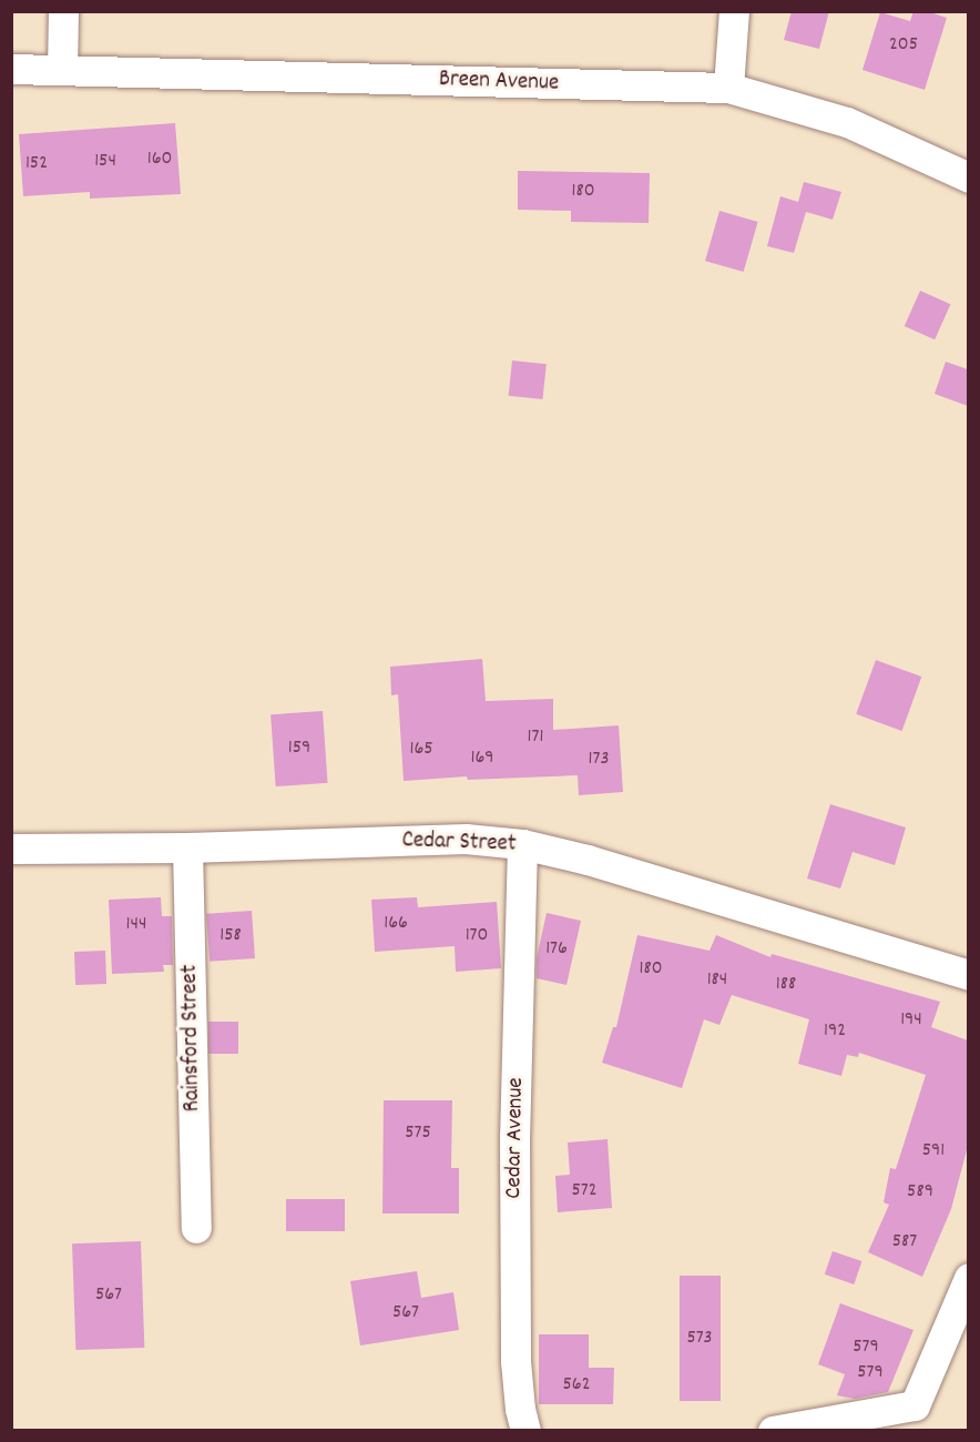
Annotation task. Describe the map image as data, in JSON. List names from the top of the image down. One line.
{"streets":{"street":["Breen Avenue","Cedar Street","Rainsford Street","Cedar Avenue"]},"crossings":[["Cedar Street","Rainsford Street"],["Cedar Street","Cedar Avenue"]],"house_numbers":["205","160","154","152","180","171","159","165","169","173","166","144","158","170","176","180","184","188","194","192","575","591","572","589","587","567","567","573","579","579","562"]}
